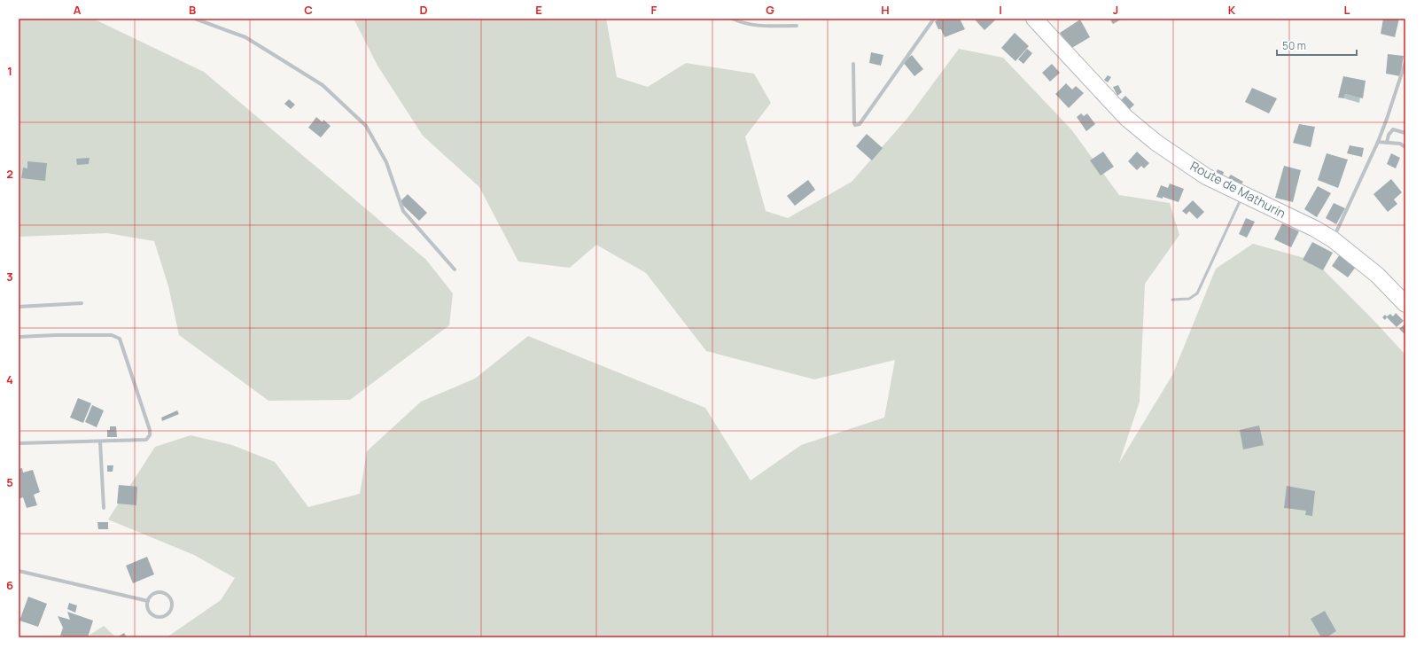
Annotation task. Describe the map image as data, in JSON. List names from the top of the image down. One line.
{"streets":{"street":["Route de Mathurin"]},"scale_bar":"50 m","grid":{"columns":["A","B","C","D","E","F","G","H","I","J","K","L"],"rows":["1","2","3","4","5","6"]}}
